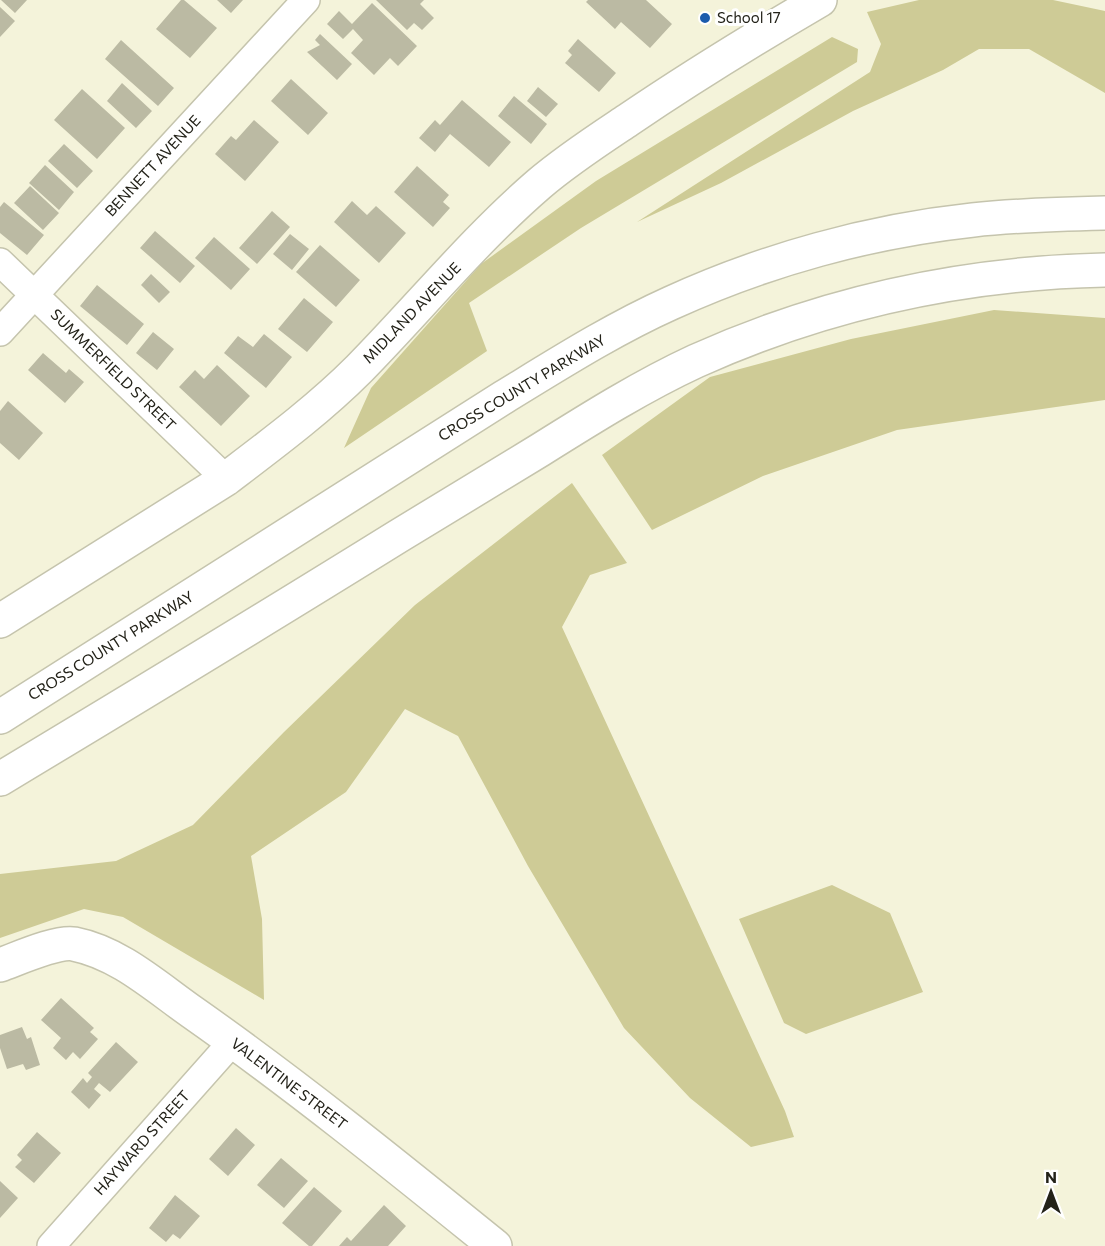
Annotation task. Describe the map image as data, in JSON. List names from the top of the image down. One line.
{"streets":{"main road":["MIDLAND AVENUE","CROSS COUNTY PARKWAY","VALENTINE STREET"],"street":["BENNETT AVENUE","SUMMERFIELD STREET","HAYWARD STREET"]},"crossings":[["BENNETT AVENUE","SUMMERFIELD STREET"],["MIDLAND AVENUE","SUMMERFIELD STREET"],["VALENTINE STREET","HAYWARD STREET"]],"places":["School 17"],"north":"top"}
